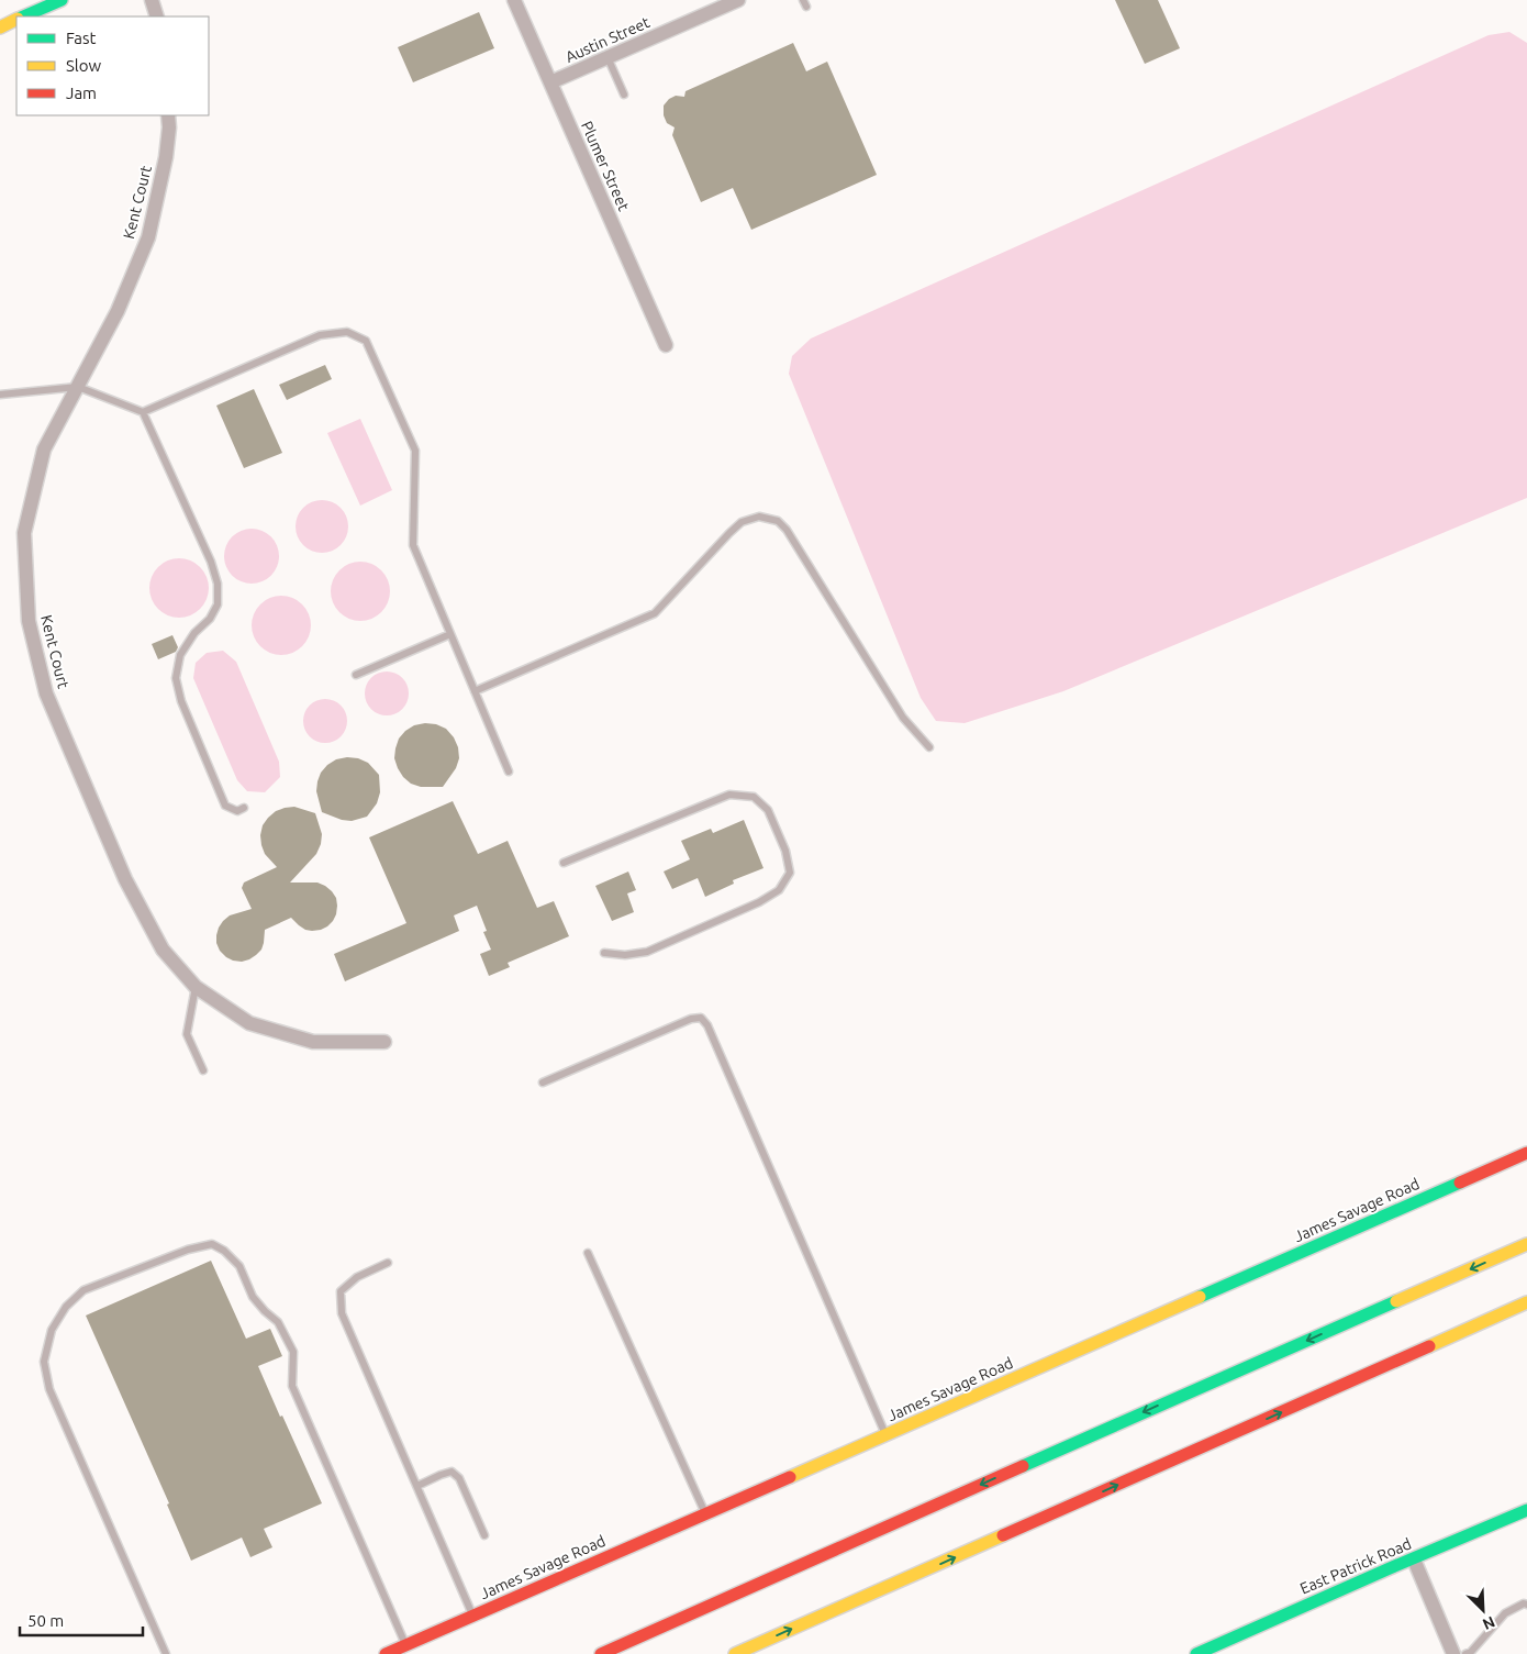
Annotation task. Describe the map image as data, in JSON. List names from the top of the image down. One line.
{"streets":{"main road":["James Savage Road","East Patrick Road"],"street":["Austin Street","Plumer Street","Kent Court"]},"crossings":[["Austin Street","Plumer Street"]],"legend":["Fast","Slow","Jam"],"scale_bar":"50 m","north":"bottom right"}
